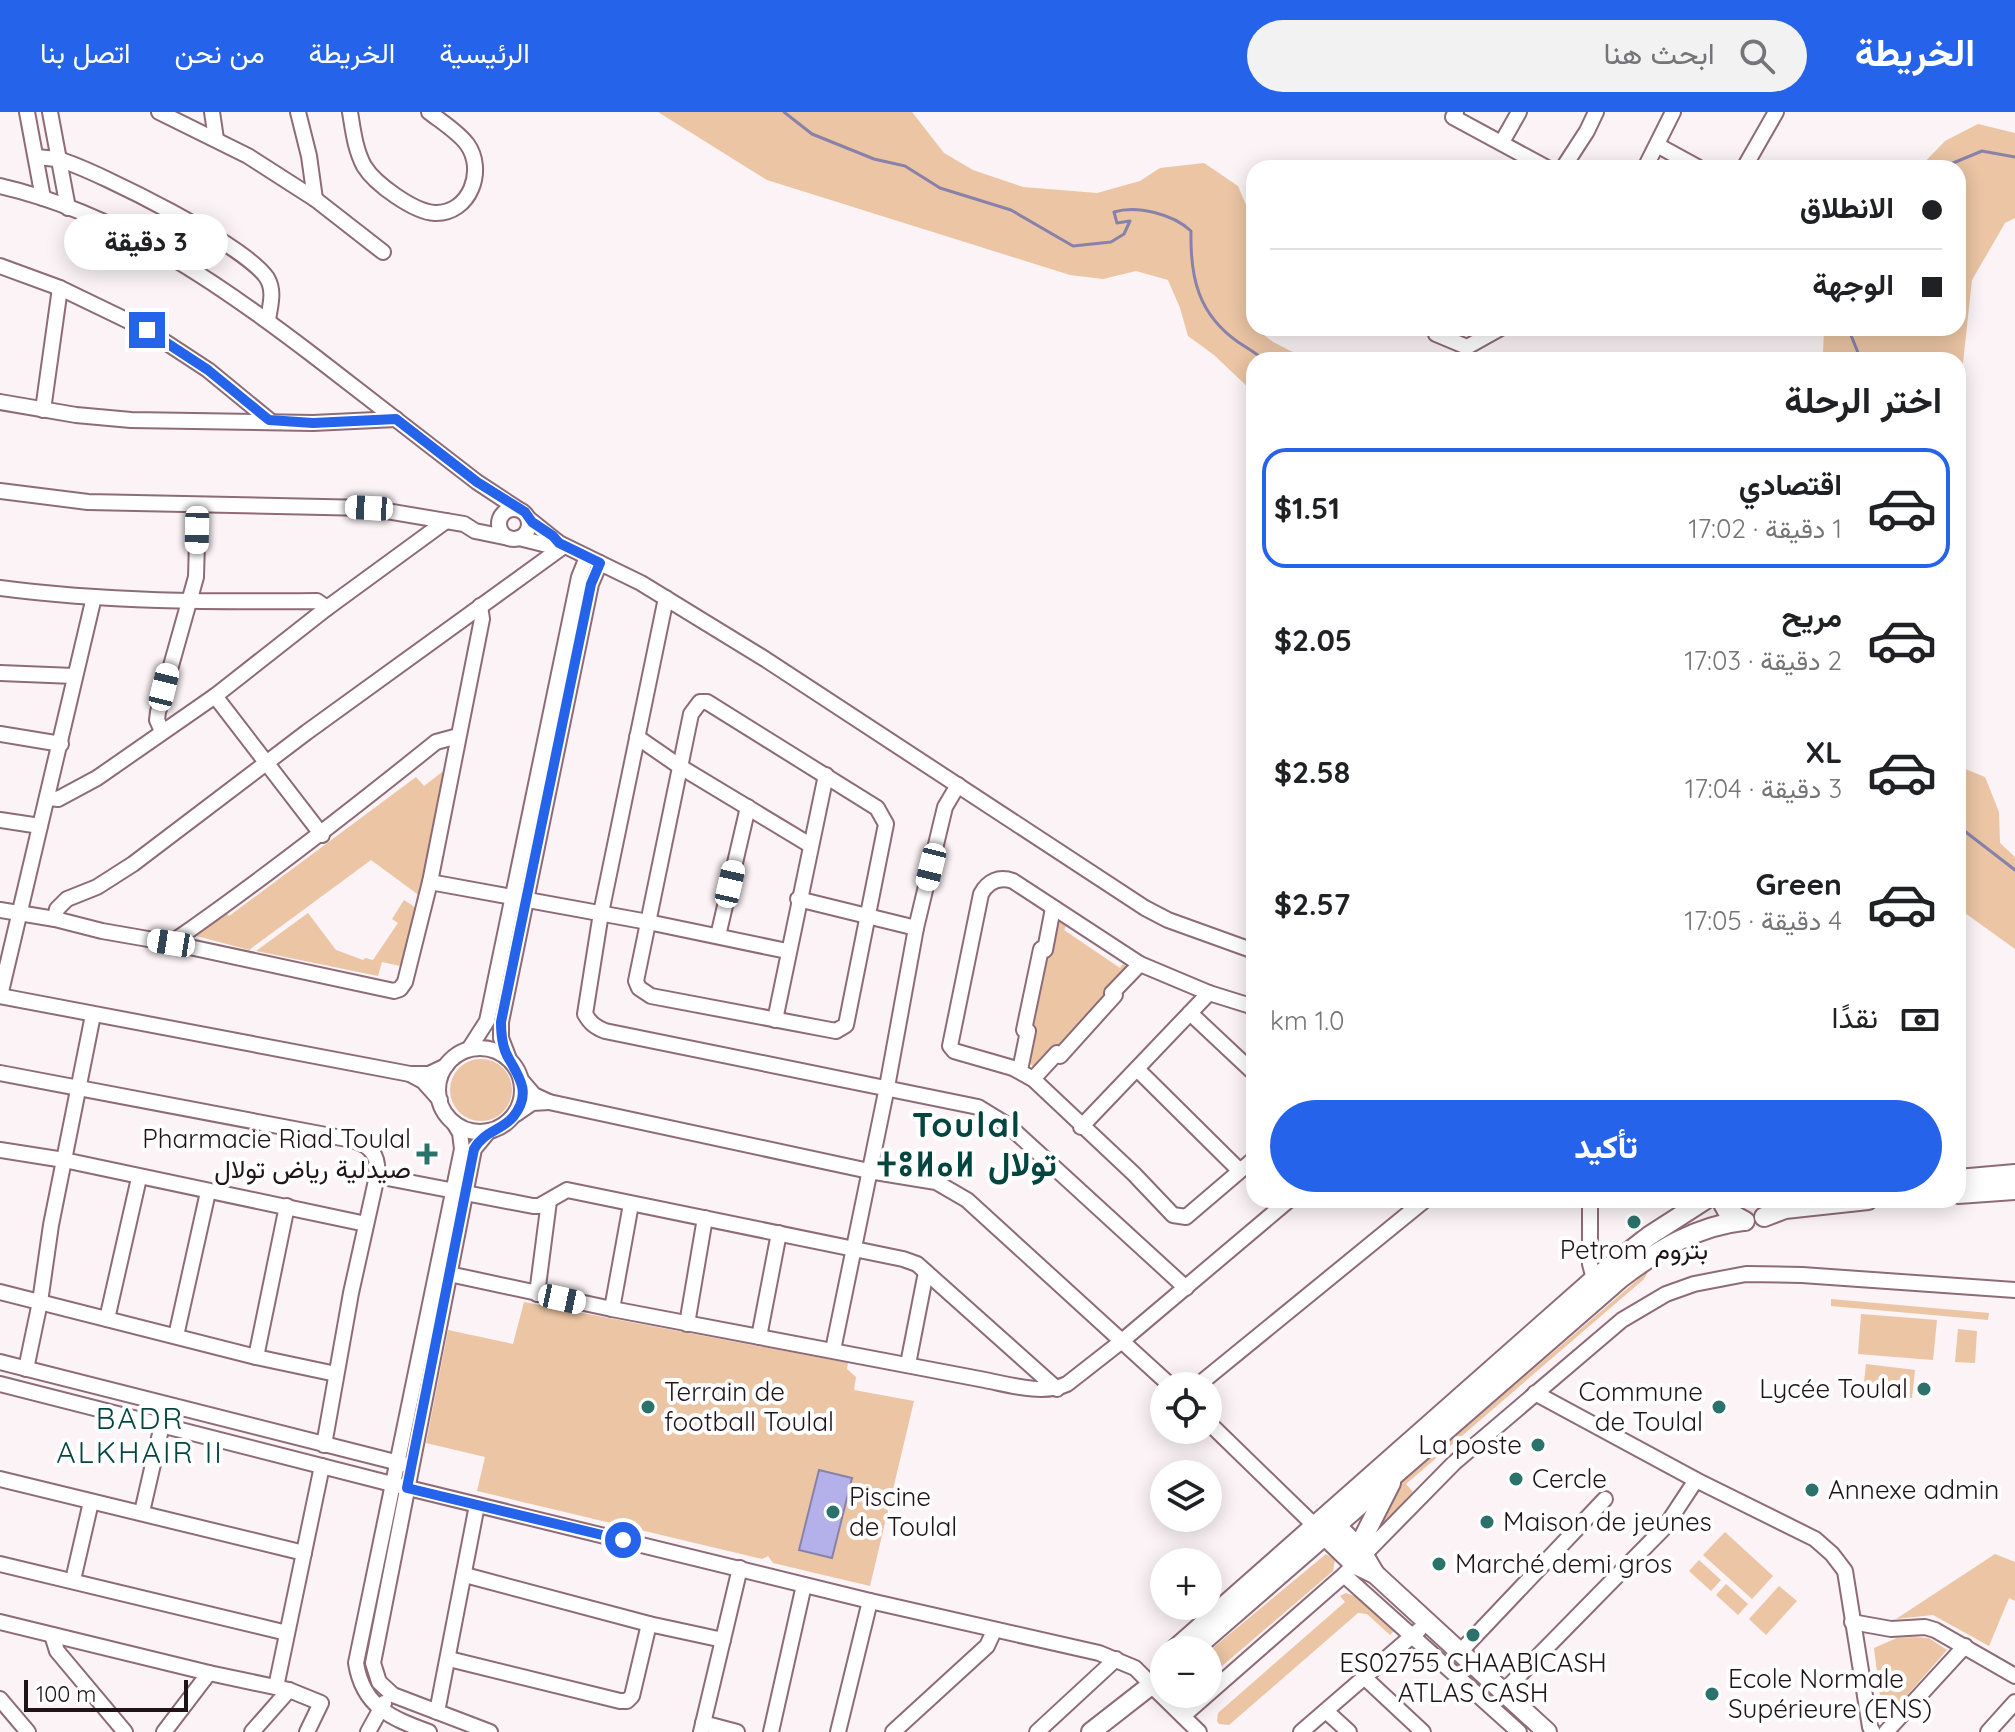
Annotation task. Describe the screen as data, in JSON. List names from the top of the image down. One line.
{"districts":["Toulal ⵜⵓⵍⴰⵍ تولال","BADR ALKHAIR II"],"places":{"health":["Pharmacie Riad Toulal صيدلية رياض تولال"],"other":["Petrom بتروم","Lycée Toulal","Terrain de football Toulal","Commune de Toulal","La poste","Cercle","Annexe admin","Piscine de Toulal","Maison de jeunes","Marché demi gros","ES02755 CHAABICASH ATLAS CASH","Ecole Normale Supérieure (ENS)"]},"scale_bar":"100 m","page":{"header":"الخريطة","search":"ابحث هنا","nav":["الرئيسية","الخريطة","من نحن","اتصل بنا"],"banner":["الانطلاق","الوجهة"],"bubble":"3 دقيقة","heading":"اختر الرحلة","list":[{"name":"اقتصادي","note":"1 دقيقة · 17:02","value":"$1.51"},{"name":"مريح","note":"2 دقيقة · 17:03","value":"$2.05"},{"name":"XL","note":"3 دقيقة · 17:04","value":"$2.58"},{"name":"Green","note":"4 دقيقة · 17:05","value":"$2.57"}],"pay":["نقدًا","1.0 km"],"buttons":"تأكيد","map_buttons":["+","−"],"scale":"100 m"}}
